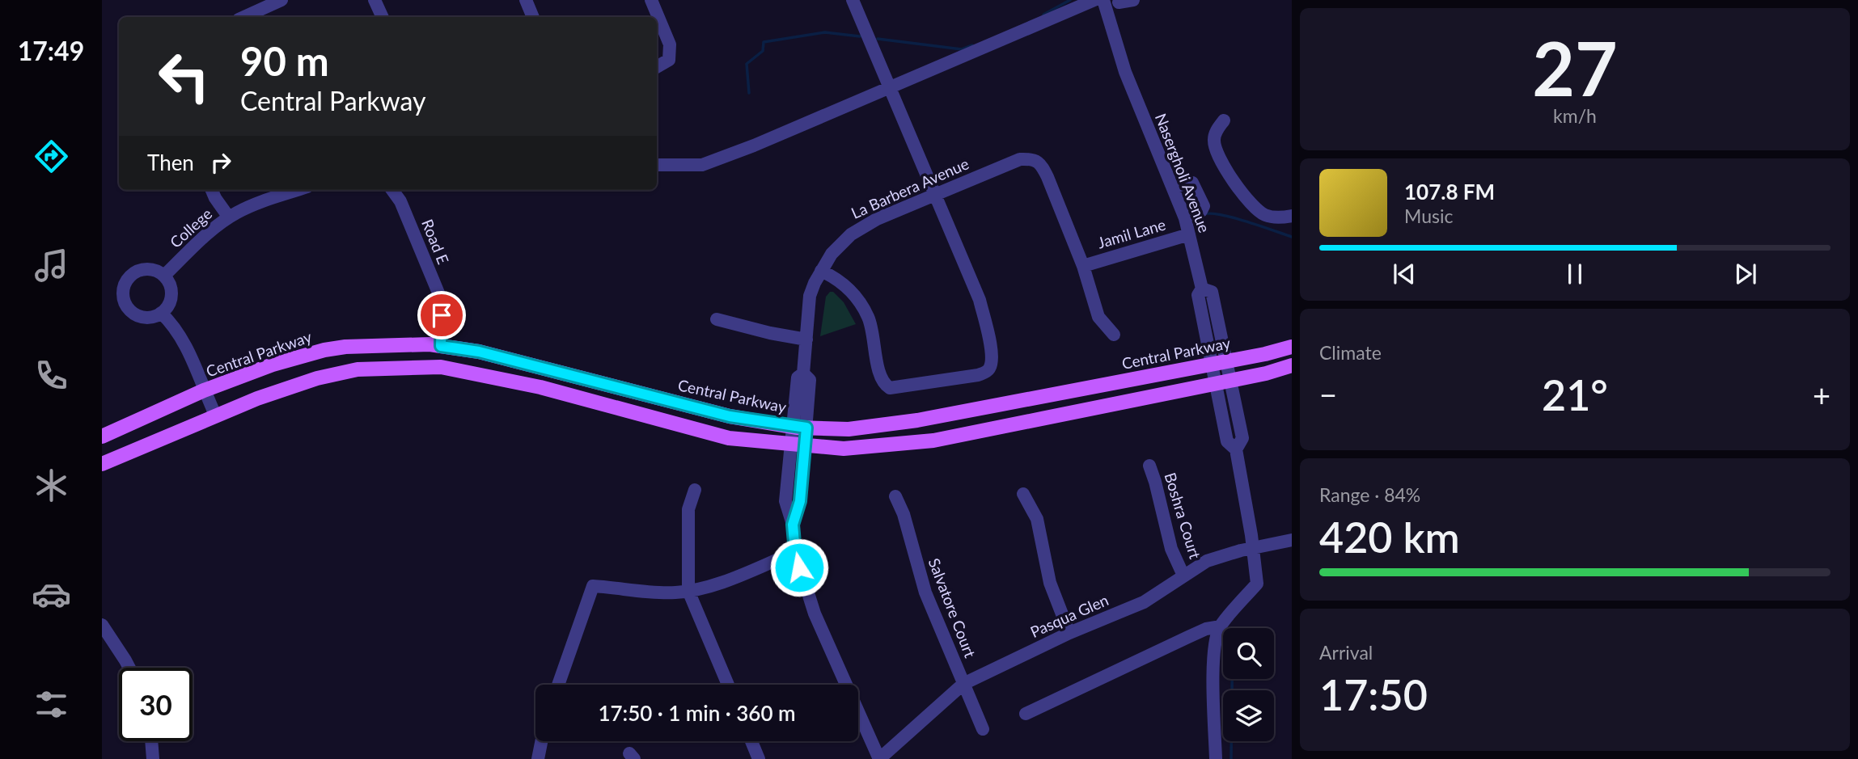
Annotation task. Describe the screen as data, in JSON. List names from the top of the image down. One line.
{"streets":{"main road":["Central Parkway"],"street":["Nasergholi Avenue","La Barbera Avenue","College","Jamil Lane","Road E","Boshra Court","Salvatore Court","Pasqua Glen"]},"crossings":[["Nasergholi Avenue","Jamil Lane"],["Nasergholi Avenue","Central Parkway"],["Nasergholi Avenue","Pasqua Glen"],["La Barbera Avenue","Jamil Lane"],["La Barbera Avenue","Central Parkway"],["La Barbera Avenue","Pasqua Glen"],["College","Central Parkway"],["Road E","Central Parkway"],["Boshra Court","Pasqua Glen"],["Salvatore Court","Pasqua Glen"]],"page":{"tabs":"17:49","tile":[["27","km/h"],"Climate",["Range · 84%","420 km"],["Arrival","17:50"]],"turn":["90 m","Central Parkway"],"then":"Then","song":["107.8 FM","Music"],"heat":["−","21°","+"],"limit":"30","trip":"17:50 · 1 min · 360 m"}}
